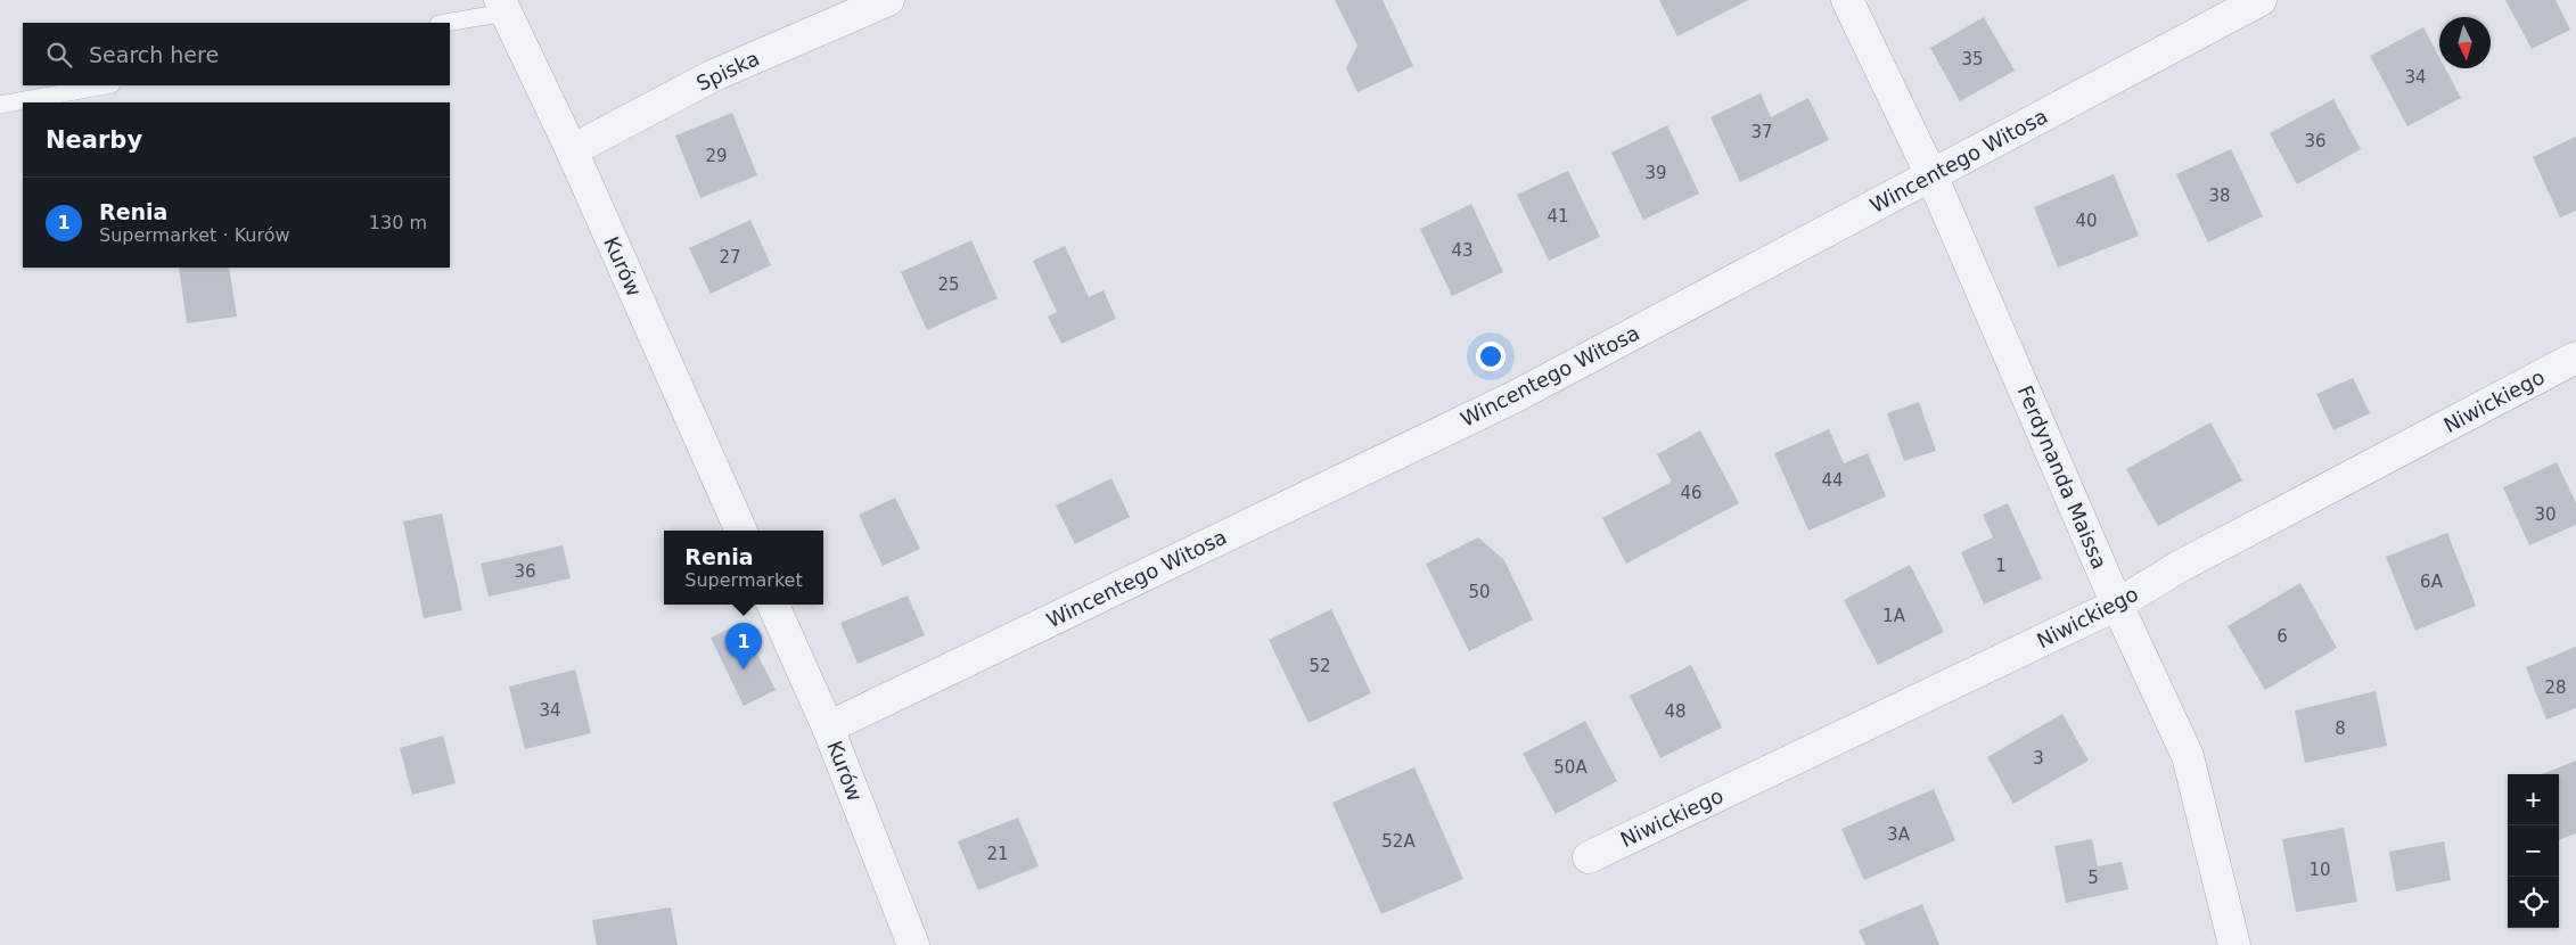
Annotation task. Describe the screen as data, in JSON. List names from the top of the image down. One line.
{"streets":{"street":["Spiska","Wincentego Witosa","Kurów","Niwickiego","Ferdynanda Maissa"]},"crossings":[["Spiska","Kurów"],["Wincentego Witosa","Kurów"],["Wincentego Witosa","Ferdynanda Maissa"],["Niwickiego","Ferdynanda Maissa"]],"house_numbers":["35","34","37","36","29","39","38","41","40","43","27","25","44","46","30","1","36","6A","50","1A","6","52","28","34","48","8","3","50A","3A","52A","21","10","5"],"north":"bottom","page":{"search":"Search here","heading":"Nearby","list":[{"mark":"1","name":"Renia","note":"Supermarket · Kurów","value":"130 m"}],"popup":["Renia","Supermarket"],"pins":"1","map_buttons":["+","−"]}}
